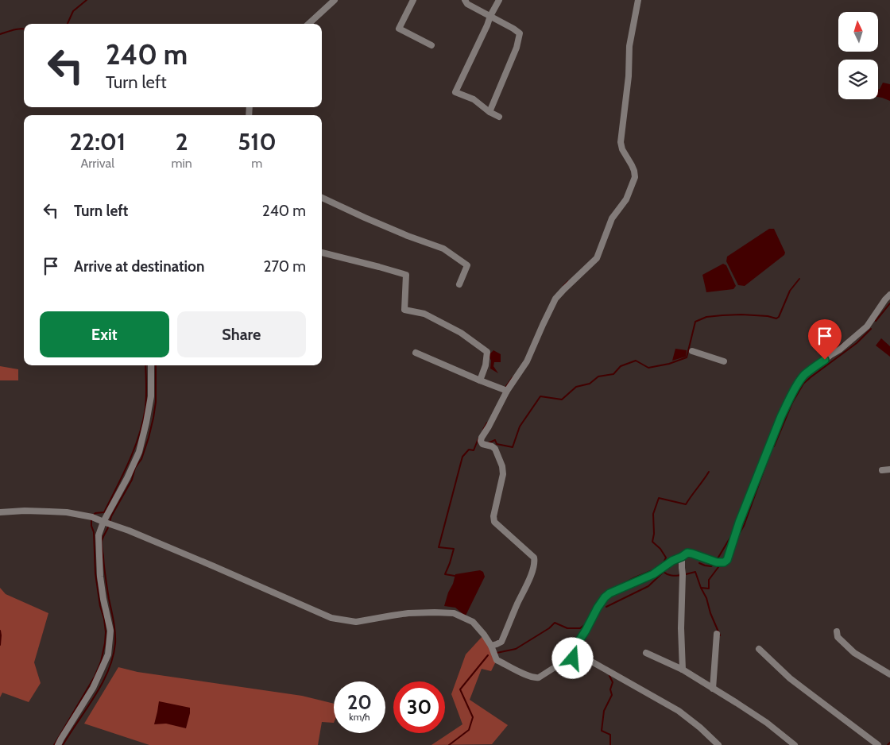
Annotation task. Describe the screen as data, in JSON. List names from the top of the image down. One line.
{"north":"top","page":{"turn":["240 m","Turn left"],"eta":["22:01","Arrival","2","min","510","m"],"list":[{"name":"Turn left","value":"240 m"},{"name":"Arrive at destination","value":"270 m"}],"buttons":["Exit","Share"],"speed":"20 km/h","limit":"30"}}
